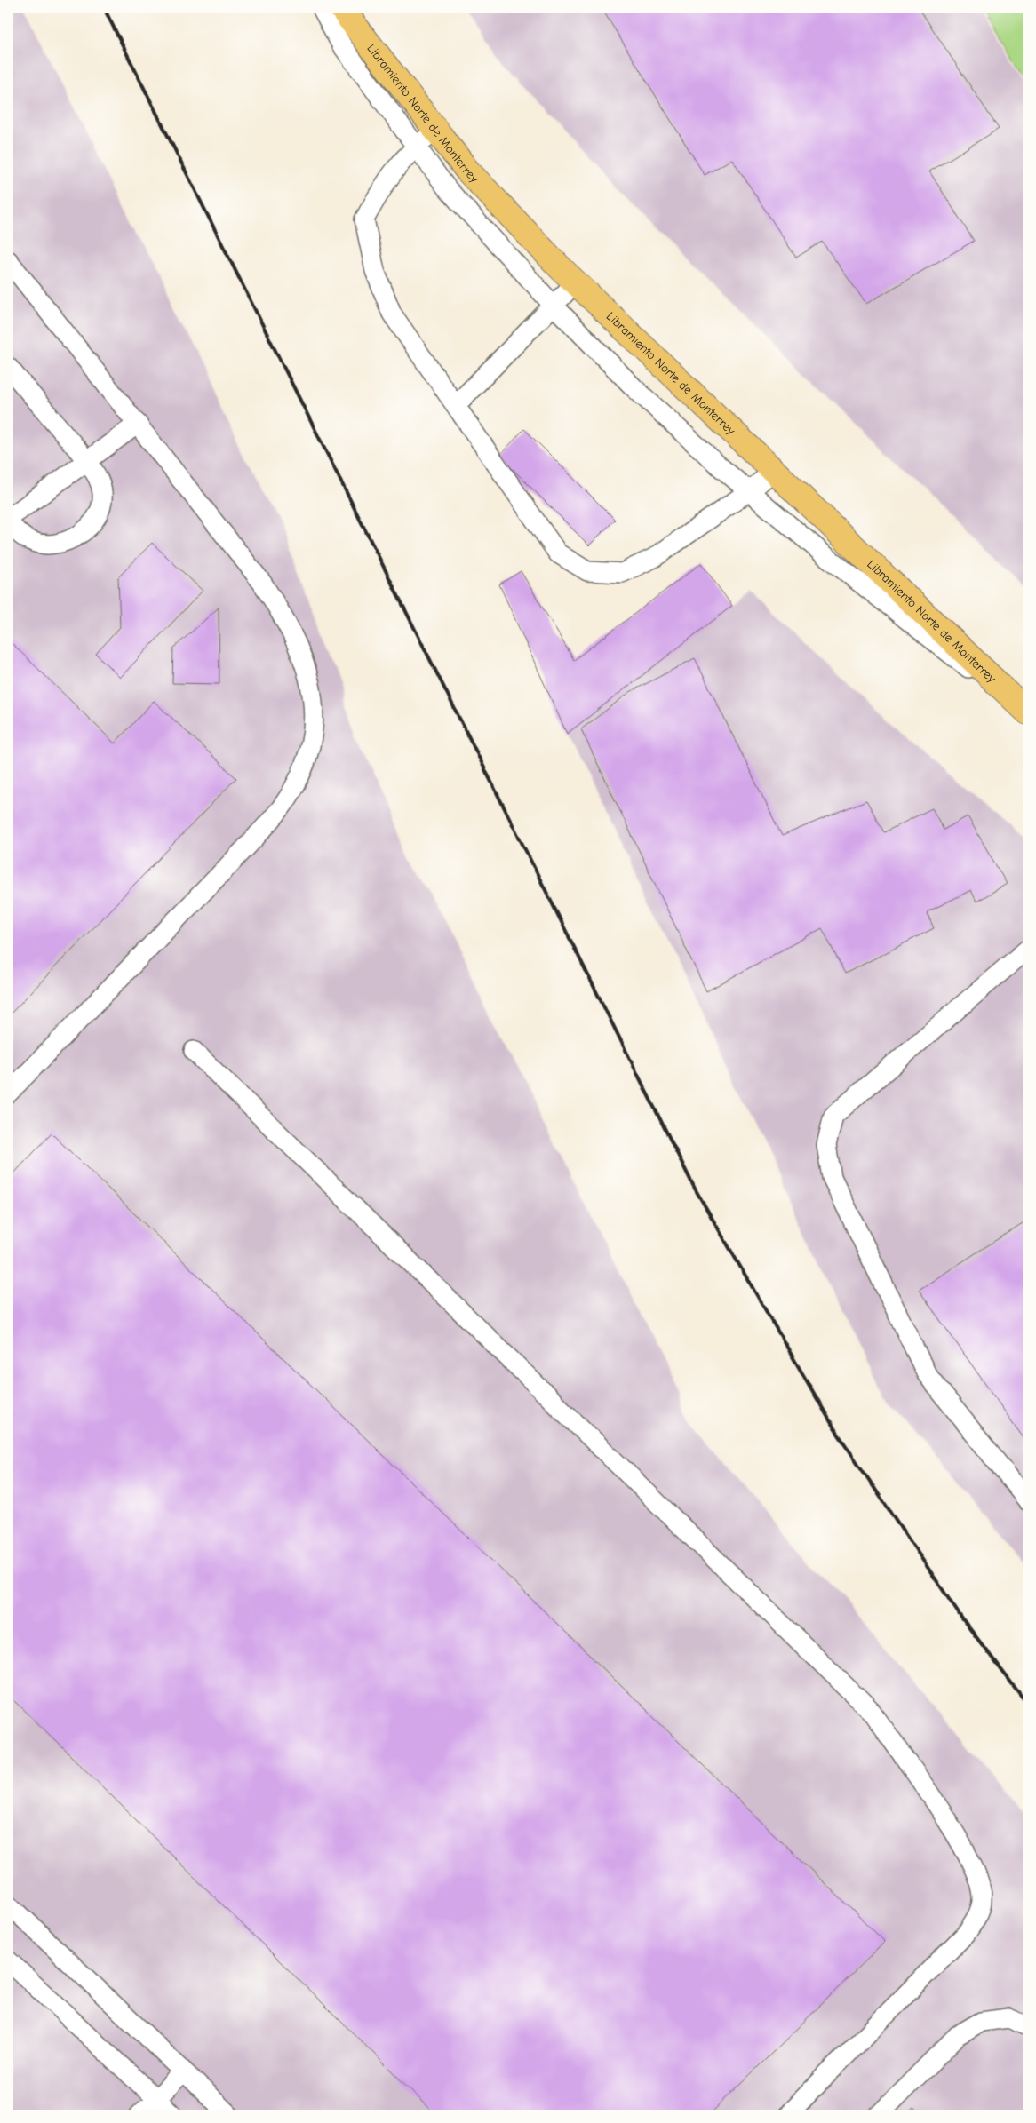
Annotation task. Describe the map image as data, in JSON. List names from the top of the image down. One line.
{"streets":{"main road":["Libramiento Norte de Monterrey"]}}
